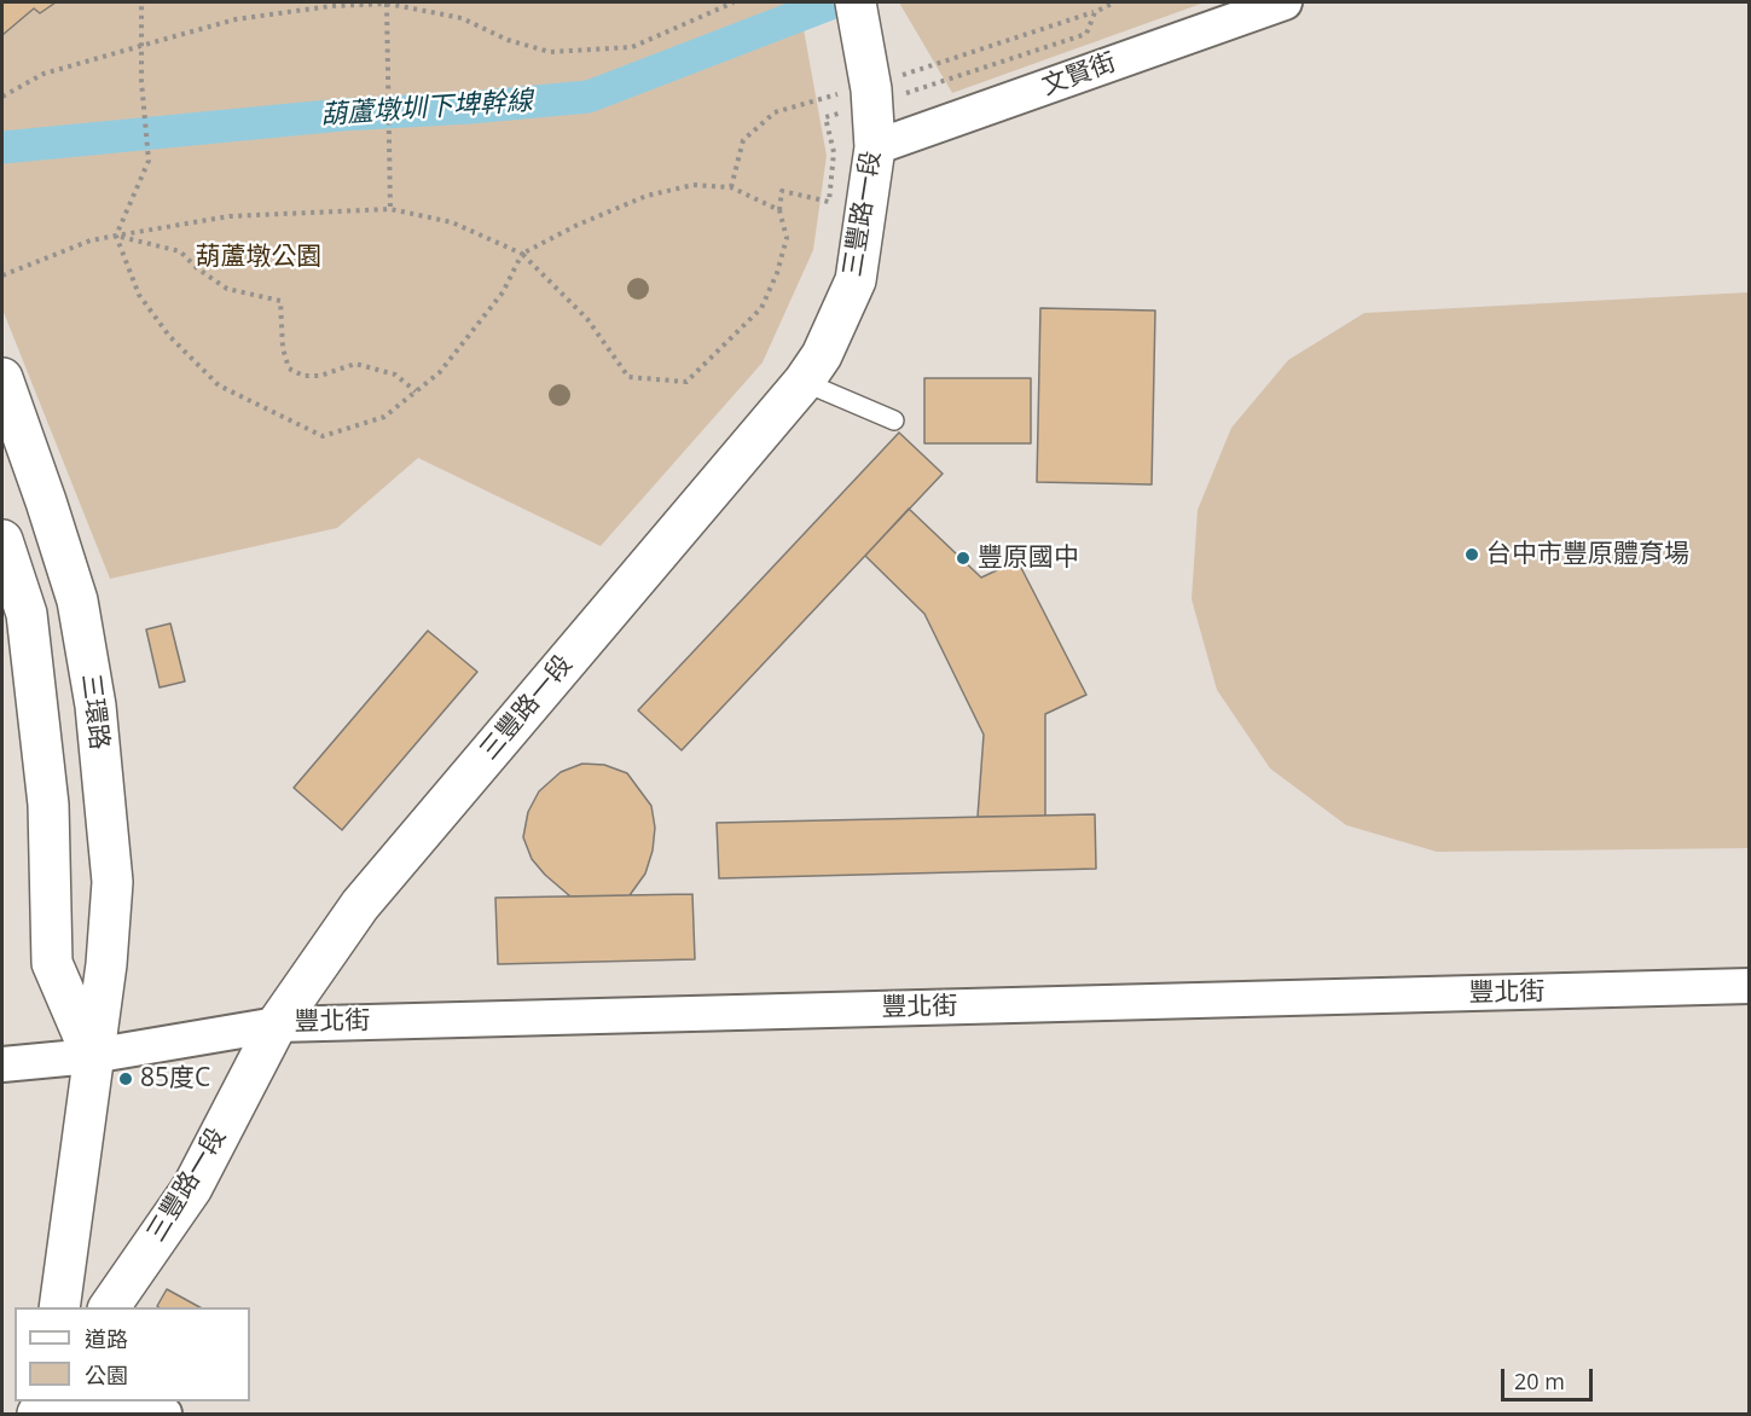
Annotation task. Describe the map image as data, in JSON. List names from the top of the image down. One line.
{"streets":{"main road":["三豐路一段","三環路"],"street":["文賢街","豐北街"]},"crossings":[["文賢街","三豐路一段"],["三豐路一段","豐北街"],["三環路","豐北街"]],"water":["葫蘆墩圳下埤幹線"],"parks":["葫蘆墩公園"],"places":["台中市豐原體育場","豐原國中","85度C"],"legend":["道路","公園"],"scale_bar":"20 m"}
